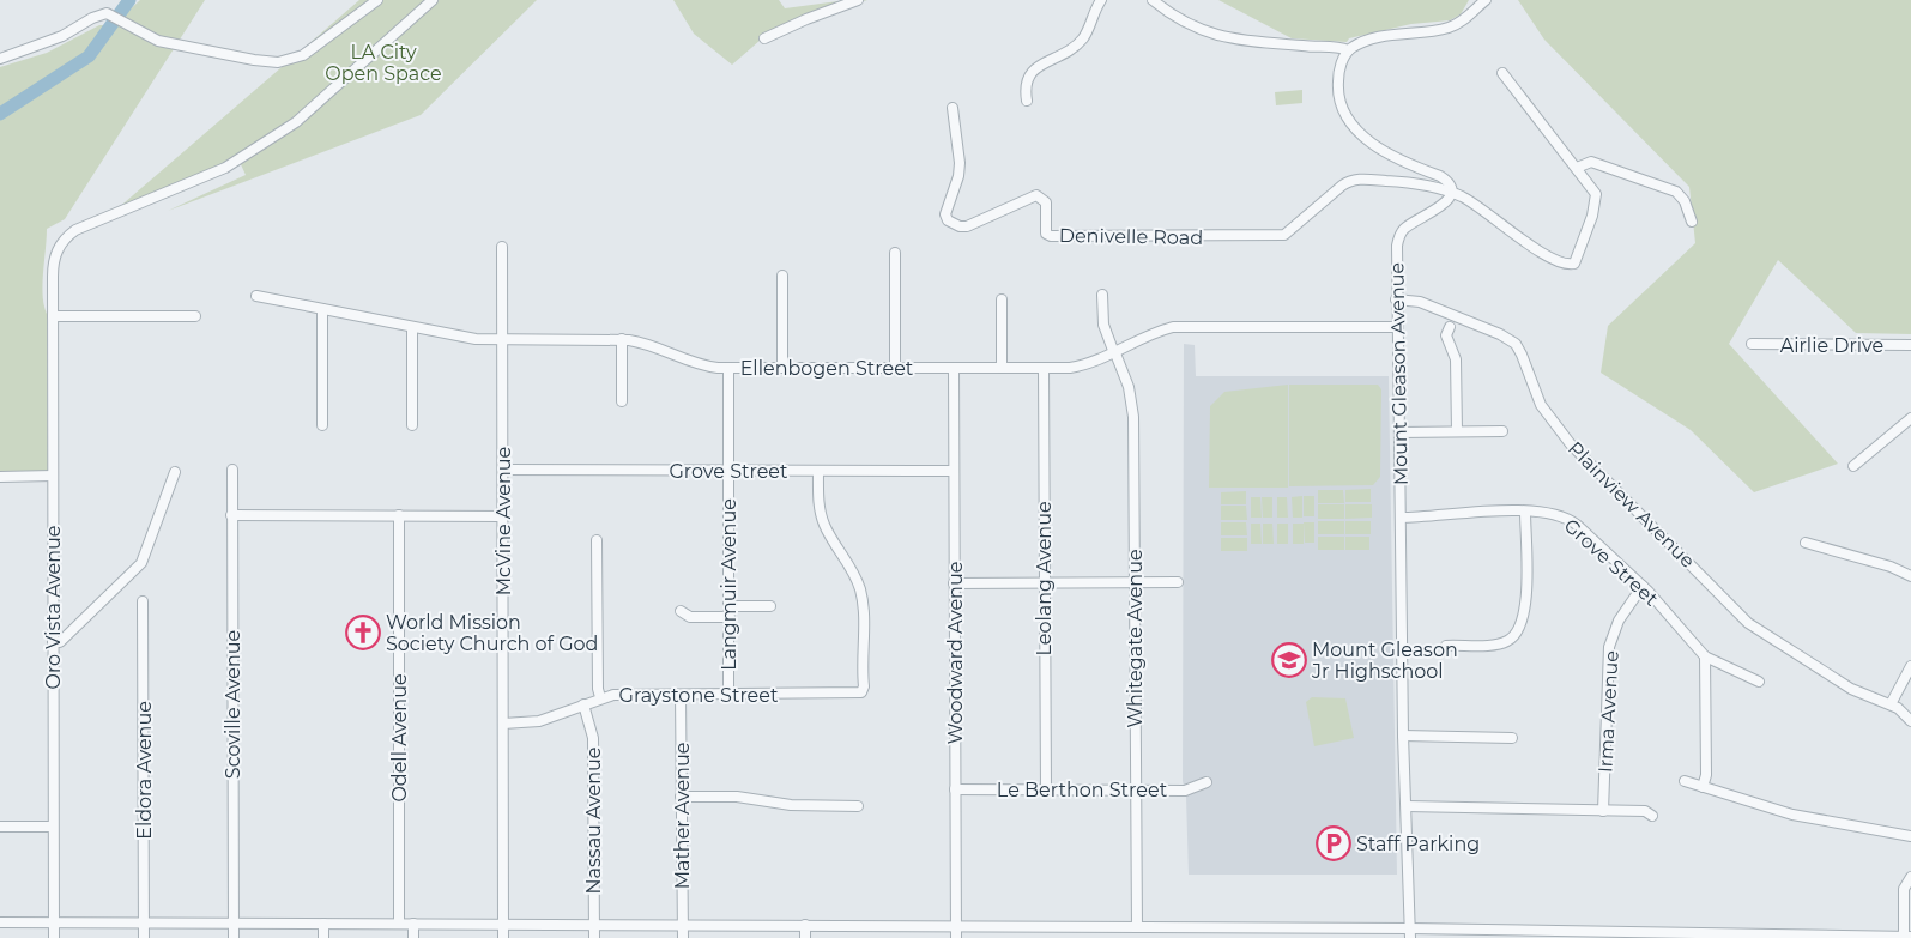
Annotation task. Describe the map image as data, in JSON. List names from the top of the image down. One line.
{"streets":{"street":["Denivelle Road","Airlie Drive","Ellenbogen Street","Mount Gleason Avenue","Grove Street","Plainview Avenue","McVine Avenue","Leolang Avenue","Langmuir Avenue","Oro Vista Avenue","Whitegate Avenue","Woodward Avenue","Graystone Street","Scoville Avenue","Irma Avenue","Odell Avenue","Eldora Avenue","Le Berthon Street","Mather Avenue","Nassau Avenue"]},"crossings":[["Denivelle Road","Mount Gleason Avenue"],["Ellenbogen Street","Mount Gleason Avenue"],["Ellenbogen Street","McVine Avenue"],["Ellenbogen Street","Leolang Avenue"],["Ellenbogen Street","Langmuir Avenue"],["Ellenbogen Street","Whitegate Avenue"],["Ellenbogen Street","Woodward Avenue"],["Mount Gleason Avenue","Grove Street"],["Mount Gleason Avenue","Plainview Avenue"],["Grove Street","McVine Avenue"],["Grove Street","Langmuir Avenue"],["Grove Street","Woodward Avenue"],["Grove Street","Graystone Street"],["Grove Street","Irma Avenue"],["McVine Avenue","Graystone Street"],["Leolang Avenue","Le Berthon Street"],["Langmuir Avenue","Graystone Street"],["Whitegate Avenue","Le Berthon Street"],["Woodward Avenue","Le Berthon Street"],["Graystone Street","Mather Avenue"],["Graystone Street","Nassau Avenue"]],"parks":["LA City Open Space"],"places":{"church":["World Mission Society Church of God"],"school or university":["Mount Gleason Jr Highschool"],"parking":["Staff Parking"]}}
